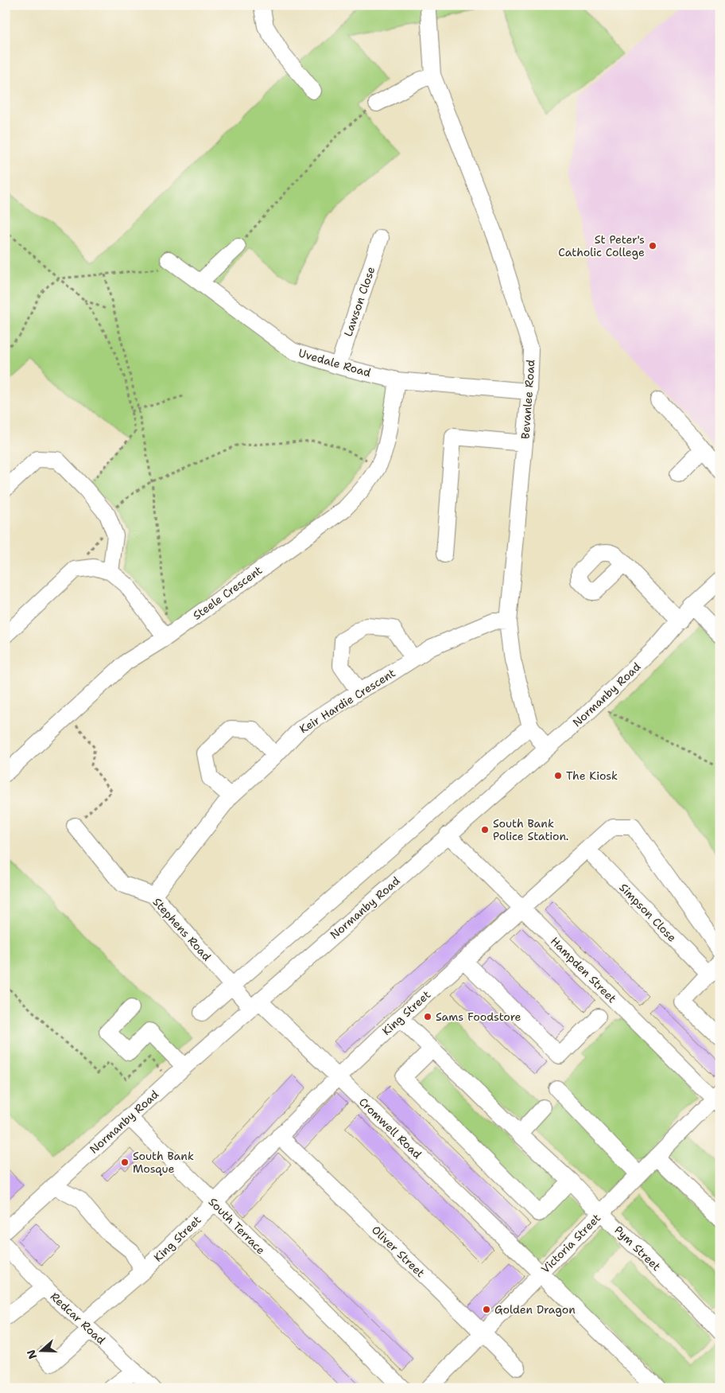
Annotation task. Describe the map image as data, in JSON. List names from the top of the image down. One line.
{"streets":{"street":["Lawson Close","Uvedale Road","Bevanlee Road","Steele Crescent","Normanby Road","Keir Hardie Crescent","Simpson Close","Stephens Road","Hampden Street","King Street","Cromwell Road","South Terrace","Victoria Street","Pym Street","Oliver Street","Redcar Road"]},"crossings":[["Lawson Close","Uvedale Road"],["Uvedale Road","Bevanlee Road"],["Uvedale Road","Steele Crescent"],["Bevanlee Road","Normanby Road"],["Bevanlee Road","Keir Hardie Crescent"],["Normanby Road","Stephens Road"],["Normanby Road","Hampden Street"],["Normanby Road","Cromwell Road"],["Normanby Road","South Terrace"],["Keir Hardie Crescent","Stephens Road"],["Simpson Close","King Street"],["Stephens Road","Cromwell Road"],["Hampden Street","King Street"],["Hampden Street","Victoria Street"],["King Street","Cromwell Road"],["King Street","South Terrace"],["King Street","Oliver Street"],["King Street","Redcar Road"],["Cromwell Road","Victoria Street"],["Victoria Street","Pym Street"],["Victoria Street","Oliver Street"]],"places":["St Peter's Catholic College","The Kiosk","South Bank Police Station.","Sams Foodstore","South Bank Mosque","Golden Dragon"],"north":"left"}
